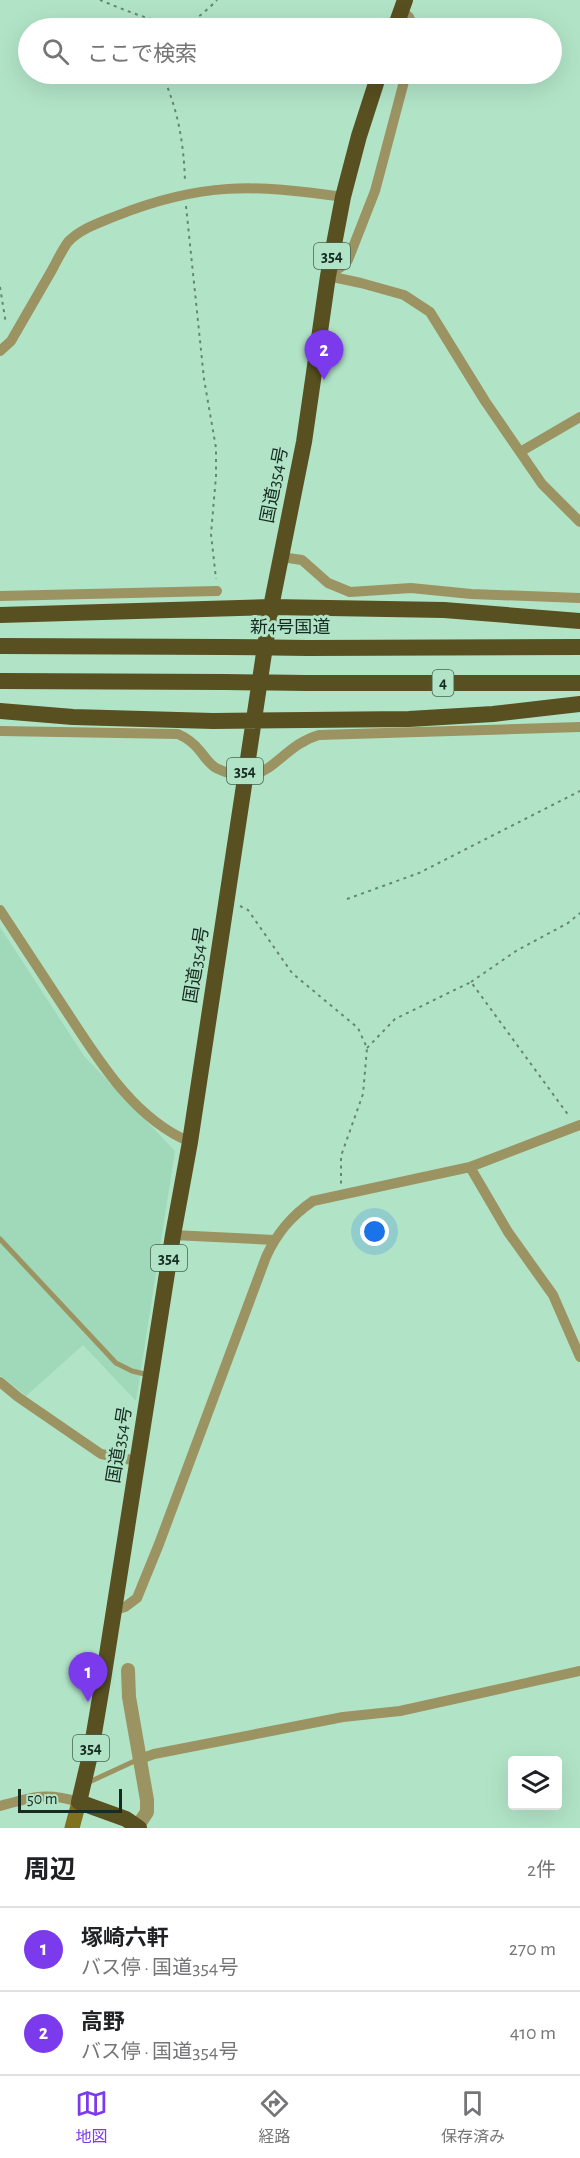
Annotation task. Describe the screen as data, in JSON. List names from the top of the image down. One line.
{"streets":{"highway":["354","国道354号","新4号国道","4"]},"scale_bar":"50 m","page":{"search":"ここで検索","pins":["2","1"],"scale":"50 m","heading":["周辺","2件"],"list":[{"mark":"1","name":"塚崎六軒","note":"バス停 · 国道354号","value":"270 m"},{"mark":"2","name":"高野","note":"バス停 · 国道354号","value":"410 m"}],"nav":["地図","経路","保存済み"]}}
